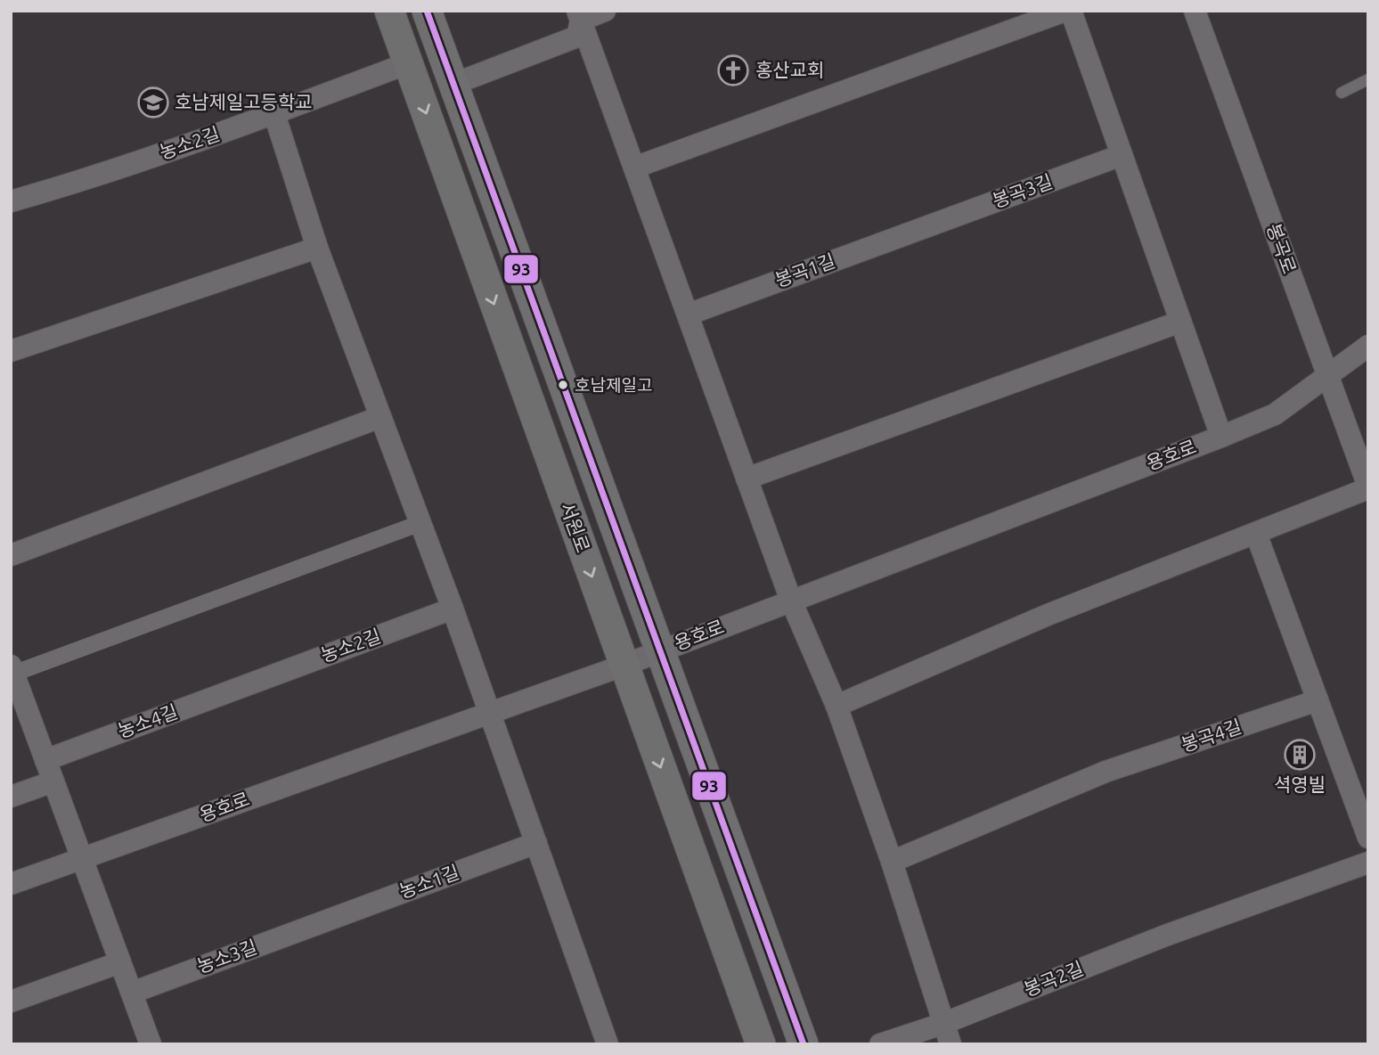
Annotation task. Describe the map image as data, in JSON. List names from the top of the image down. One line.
{"streets":{"main road":["서원로"],"street":["농소2길","봉곡3길","봉곡로","봉곡1길","용호로","농소4길","봉곡4길","농소1길","농소3길","봉곡2길"]},"crossings":[["농소2길","서원로"],["농소2길","농소4길"],["봉곡3길","봉곡1길"],["봉곡로","용호로"],["용호로","서원로"],["농소1길","농소3길"]],"places":{"church":["홍산교회"],"school or university":["호남제일고등학교"],"other":["호남제일고"],"building":["셕영빌"]},"lines":["transit line 93"]}
